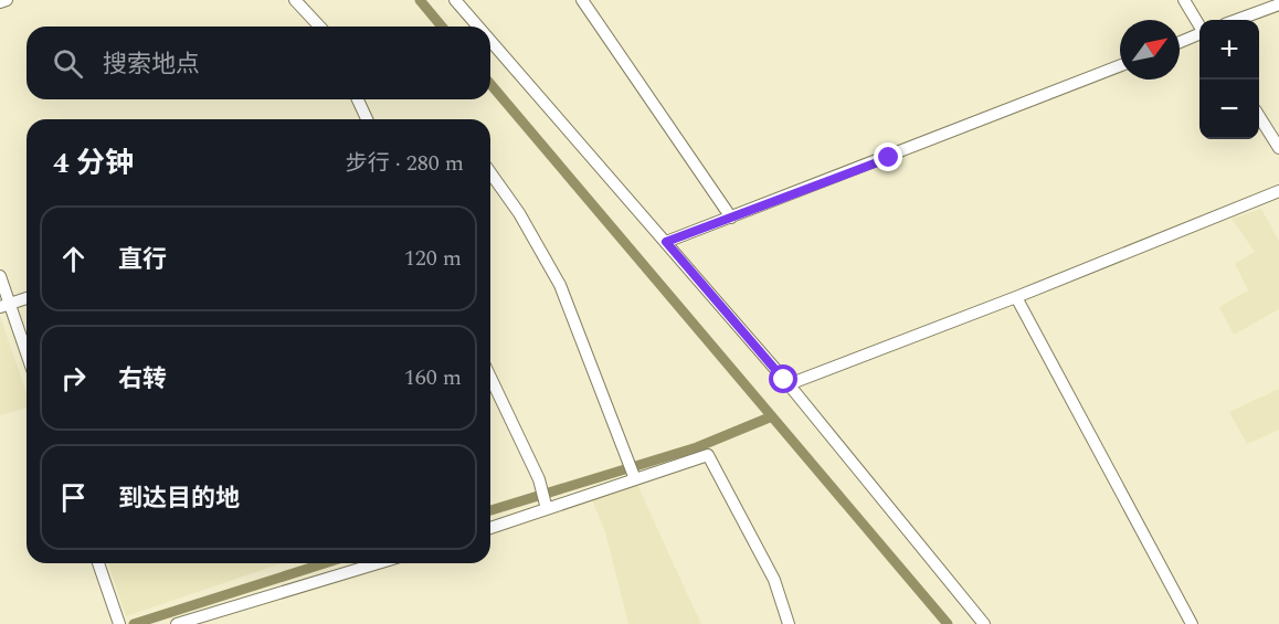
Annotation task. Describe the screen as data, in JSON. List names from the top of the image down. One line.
{"north":"top right","page":{"map_buttons":["+","−"],"search":"搜索地点","heading":["4 分钟","步行 · 280 m"],"list":[["直行","120 m"],["右转","160 m"],"到达目的地"]}}
